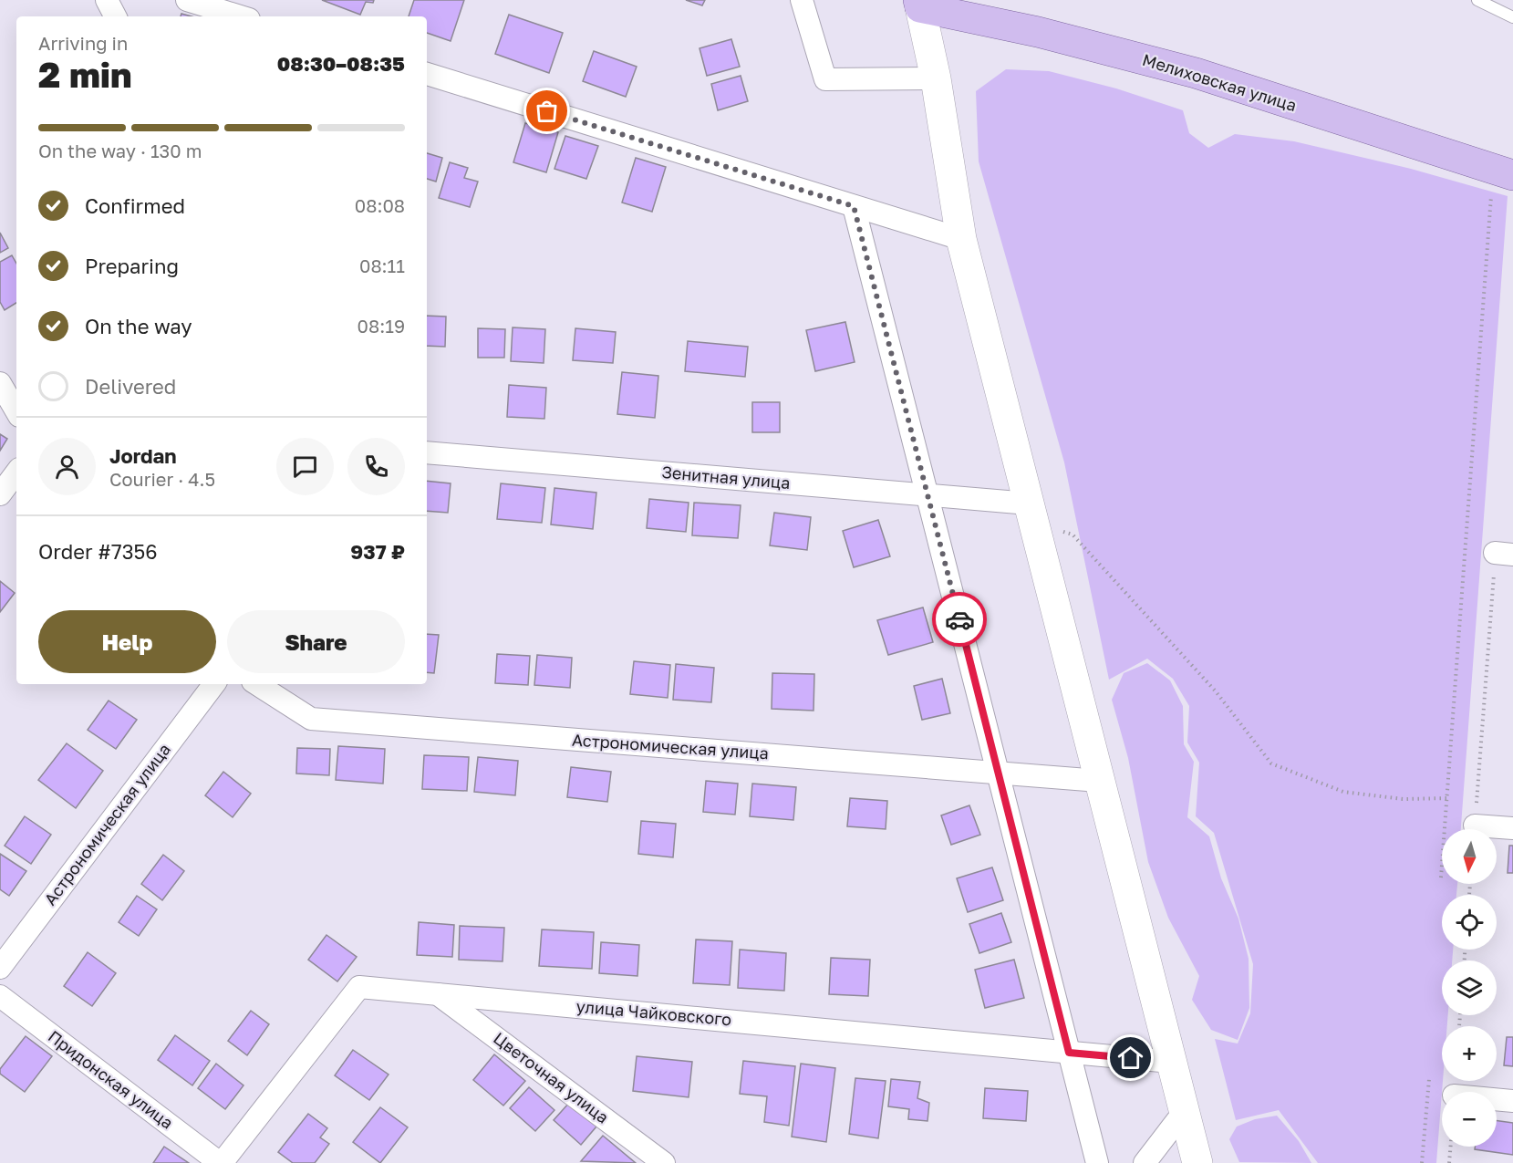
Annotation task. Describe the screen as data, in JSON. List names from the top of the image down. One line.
{"streets":{"main road":["Мелиховская улица"],"street":["Зенитная улица","Астрономическая улица","улица Чайковского","Цветочная улица","Придонская улица"]},"crossings":[["улица Чайковского","Цветочная улица"],["улица Чайковского","Придонская улица"]],"north":"bottom","page":{"heading":["2 min","Arriving in","08:30–08:35"],"panel":["Jordan","Courier · 4.5","Order #7356","937 ₽"],"bar":"On the way · 130 m","list":[["Confirmed","08:08"],["Preparing","08:11"],["On the way","08:19"],"Delivered"],"buttons":["Help","Share"],"map_buttons":["+","−"]}}
